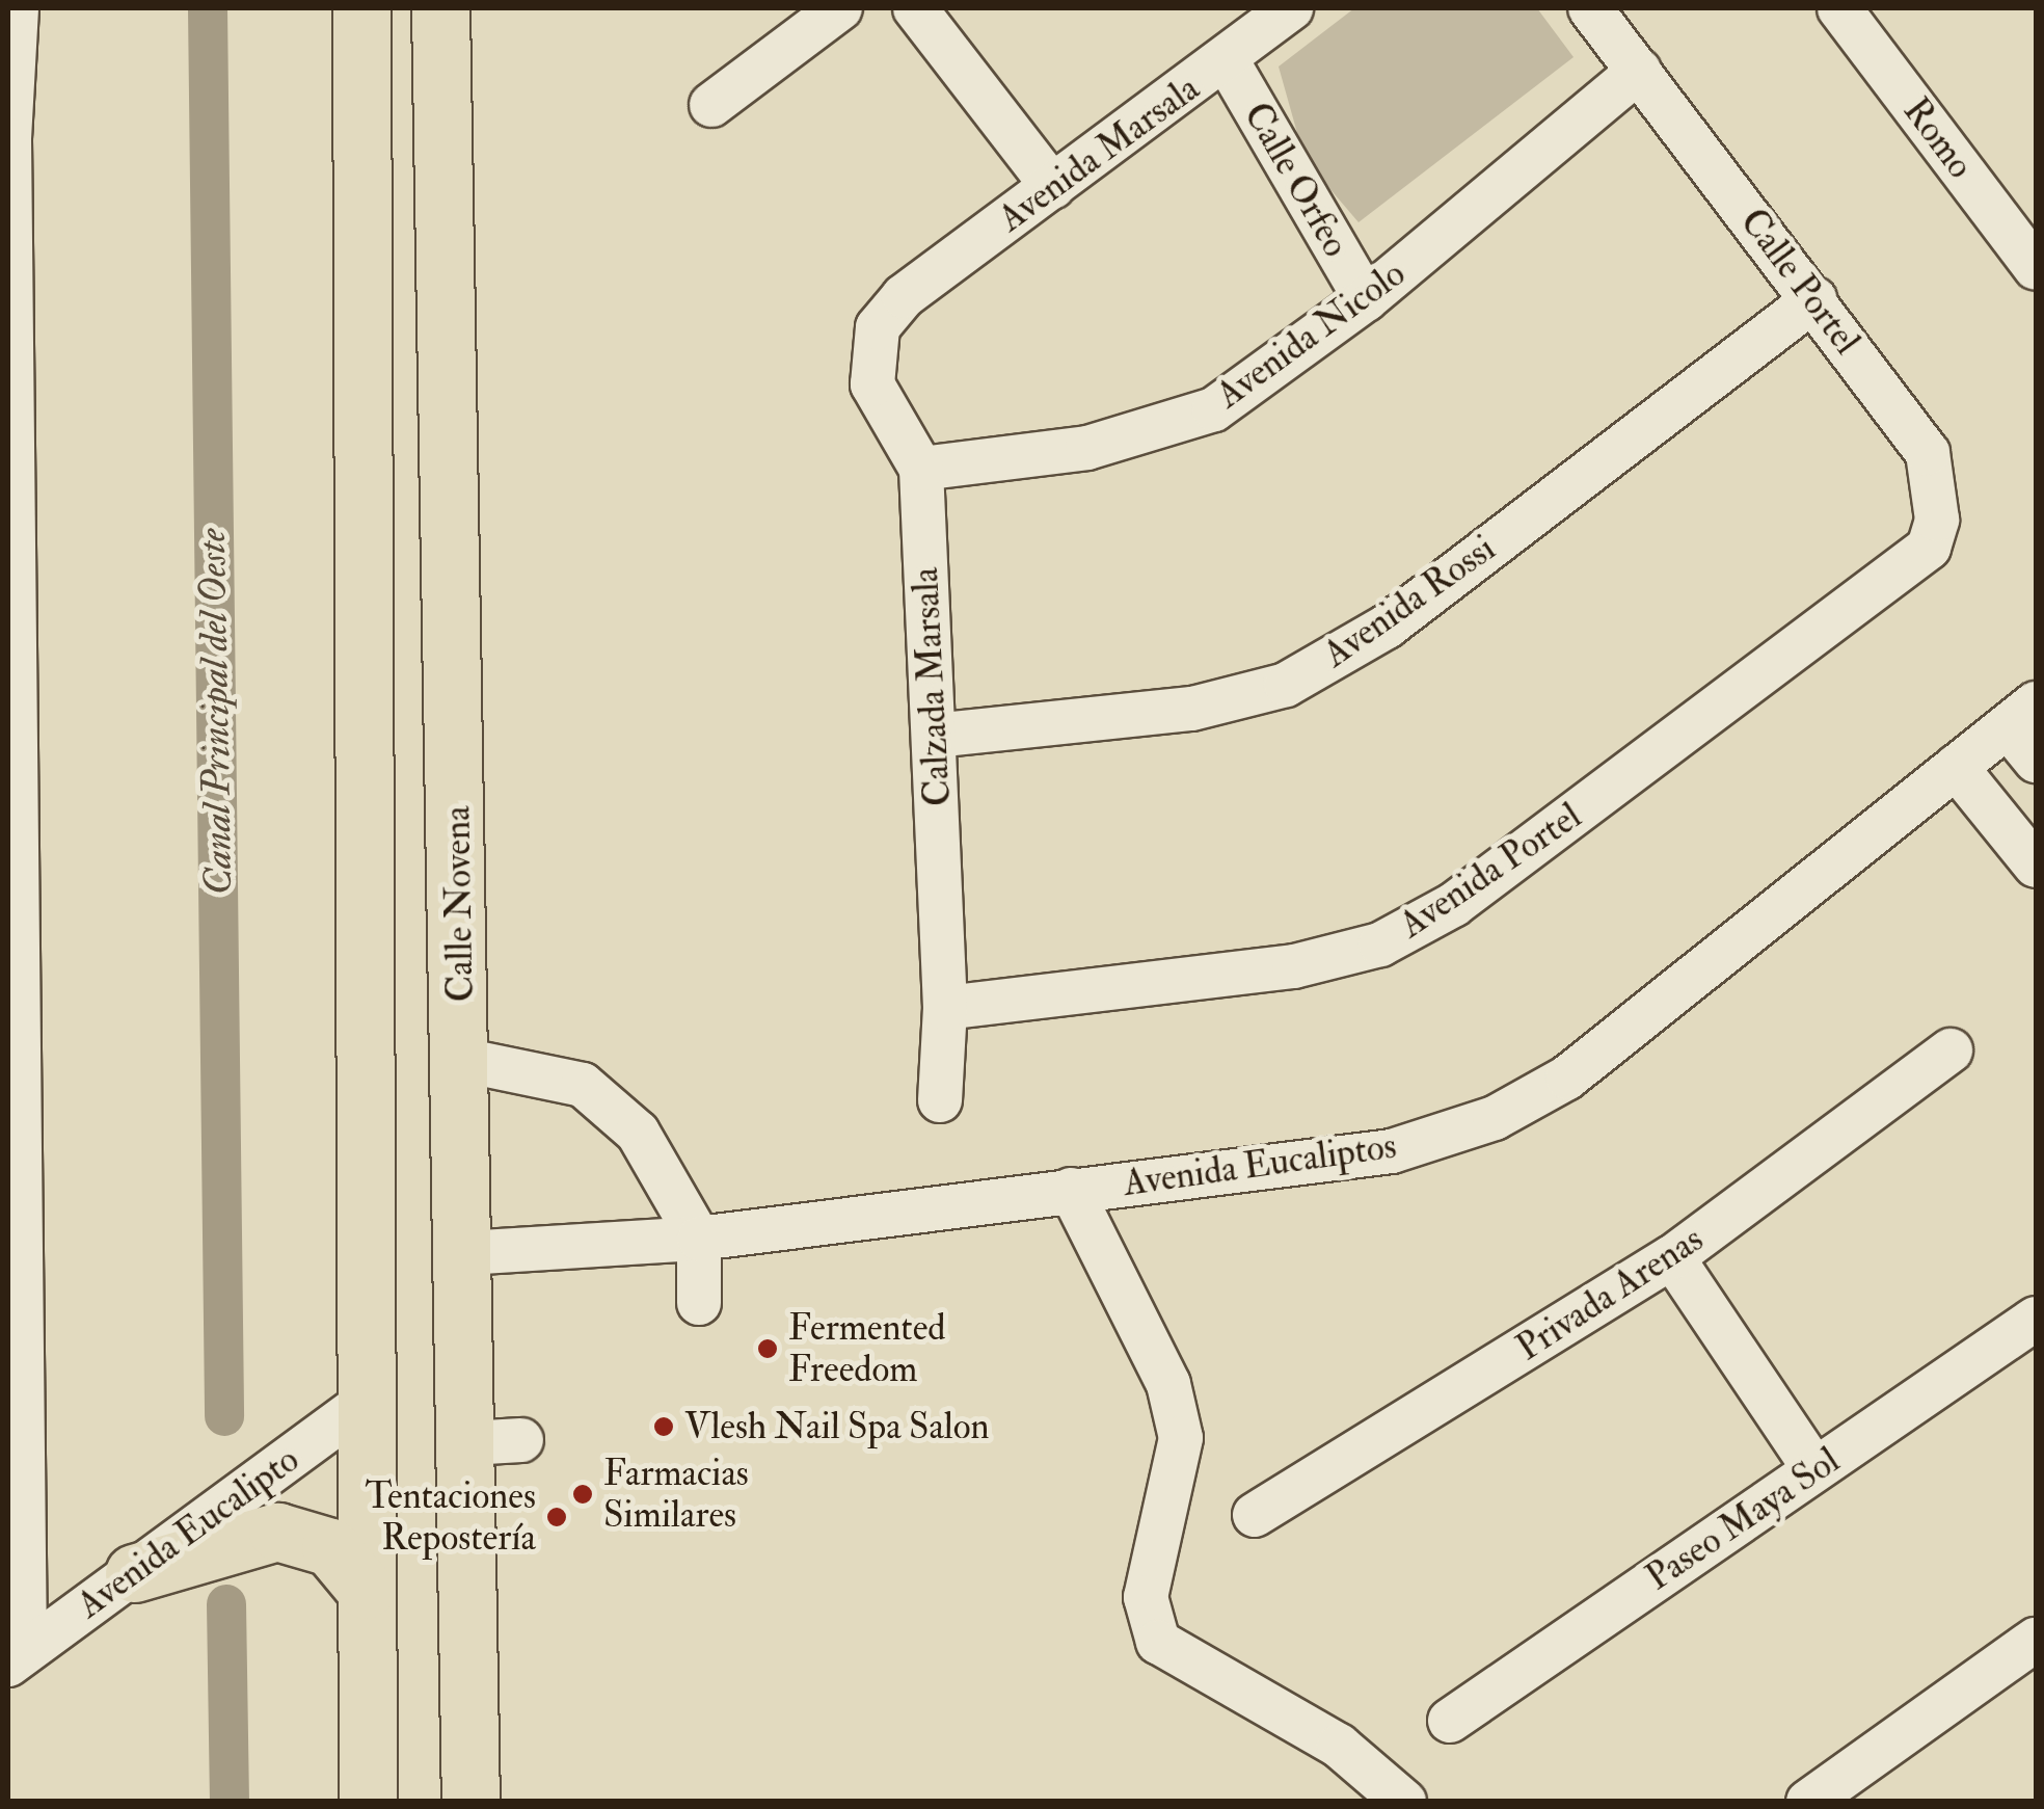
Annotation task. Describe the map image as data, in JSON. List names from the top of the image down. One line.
{"streets":{"main road":["Calle Novena"],"street":["Romo","Avenida Marsala","Calle Orfeo","Calle Portel","Avenida Nicolo","Avenida Rossi","Calzada Marsala","Avenida Portel","Avenida Eucaliptos","Privada Arenas","Paseo Maya Sol","Avenida Eucalipto"]},"crossings":[["Avenida Marsala","Calle Orfeo"],["Avenida Marsala","Calzada Marsala"],["Calle Orfeo","Avenida Nicolo"],["Calle Portel","Avenida Nicolo"],["Calle Portel","Avenida Rossi"],["Calle Portel","Avenida Portel"],["Avenida Nicolo","Calzada Marsala"],["Avenida Rossi","Calzada Marsala"],["Calzada Marsala","Avenida Portel"],["Calle Novena","Avenida Eucaliptos"]],"water":["Canal Principal del Oeste"],"places":["Fermented Freedom","Vlesh Nail Spa Salon","Farmacias Similares","Tentaciones Repostería"]}
